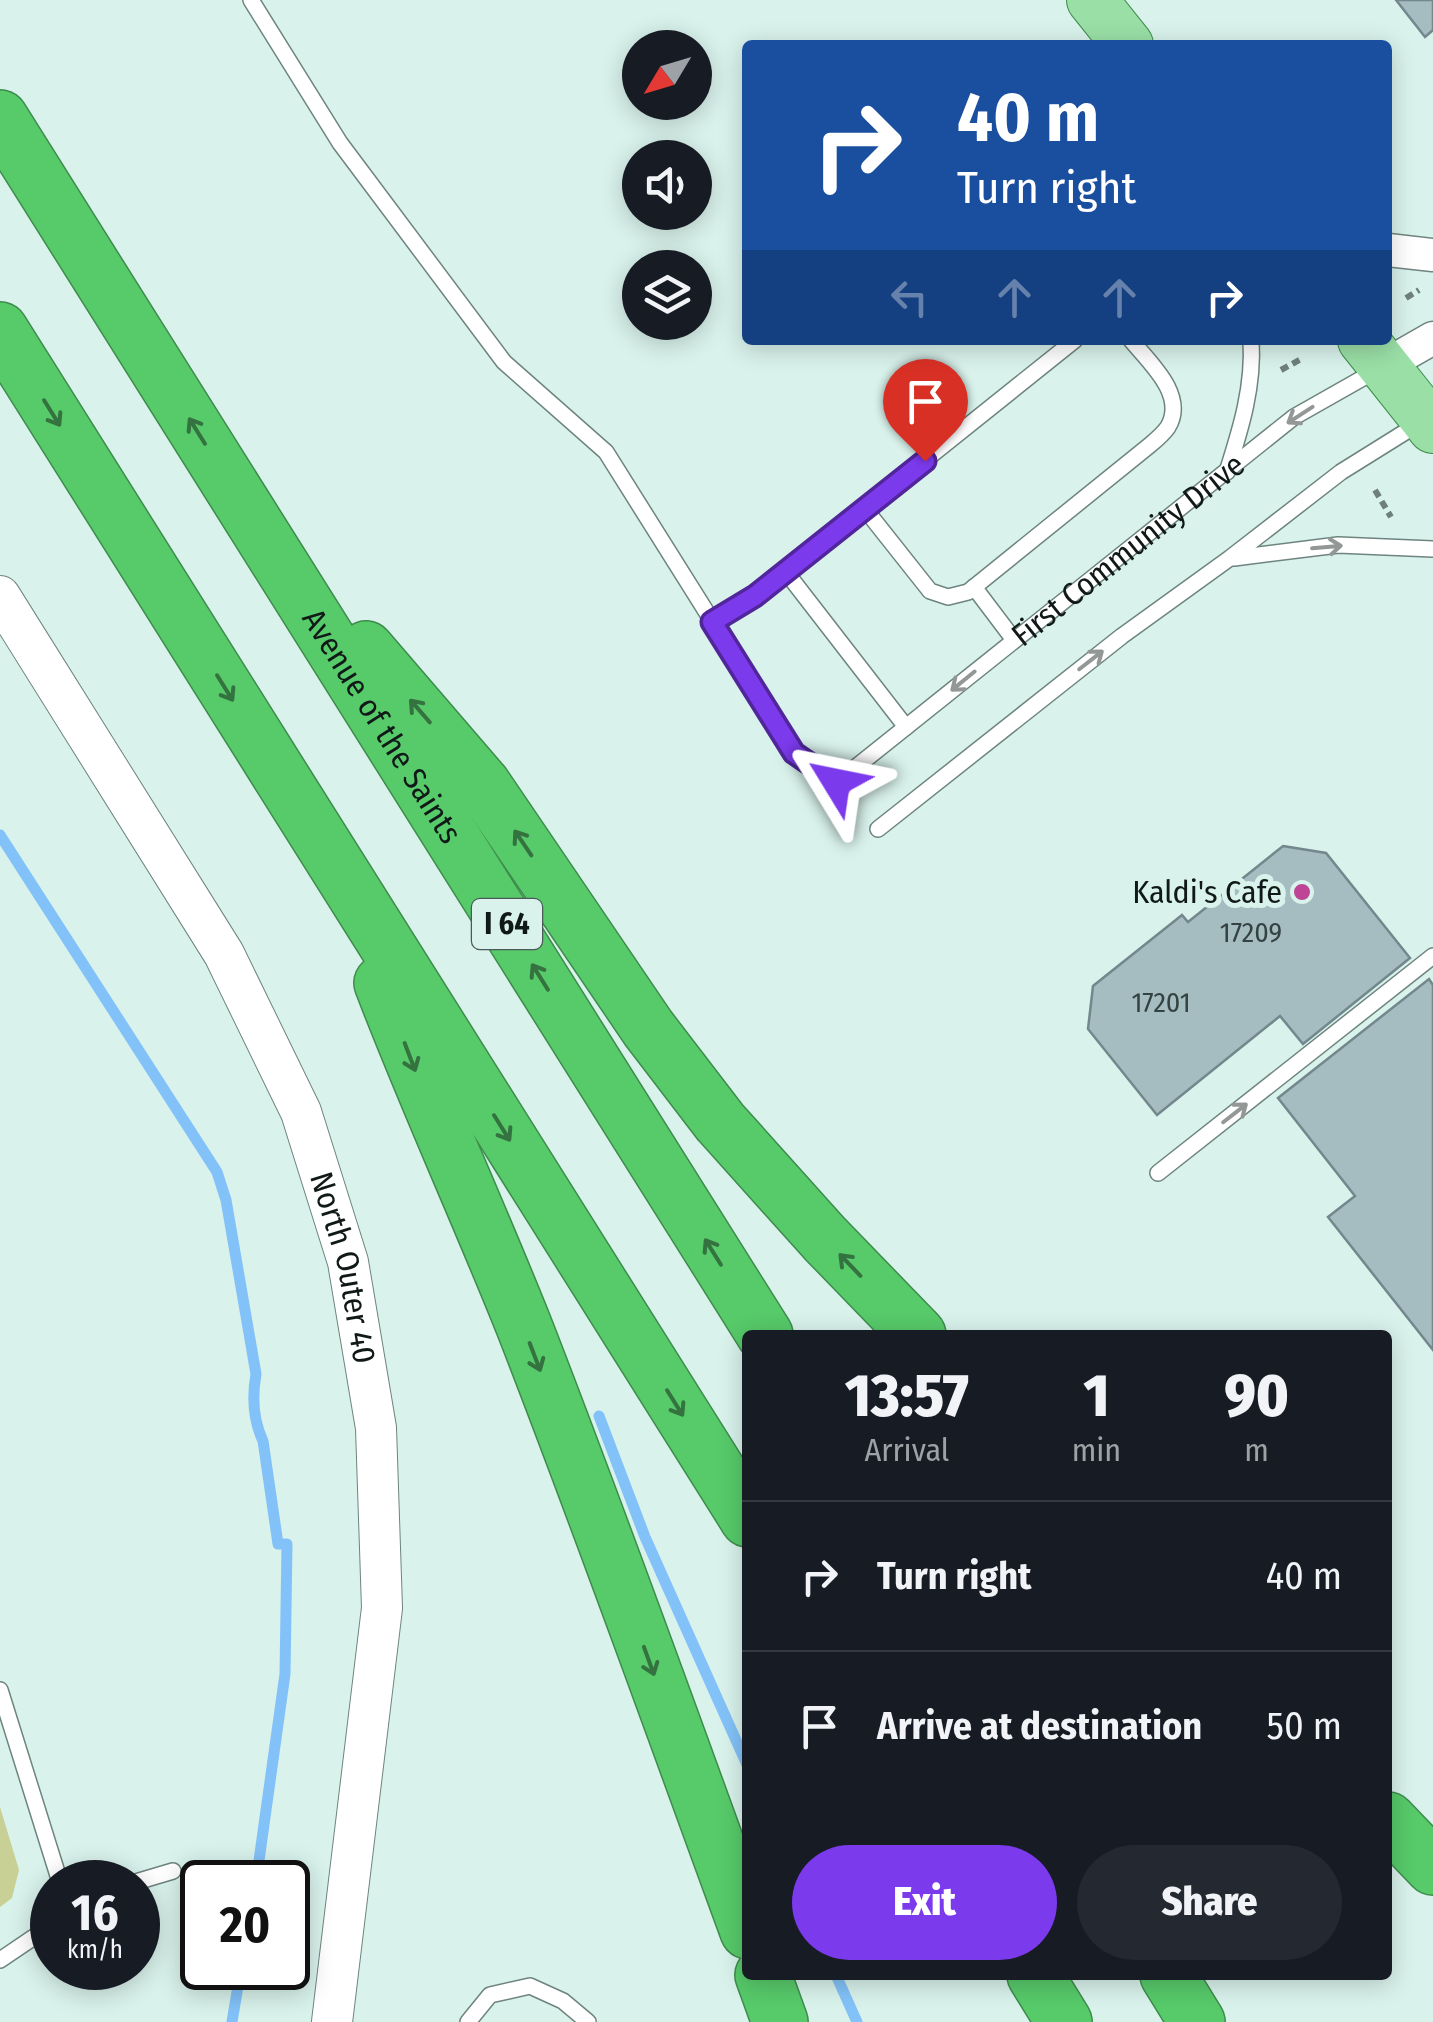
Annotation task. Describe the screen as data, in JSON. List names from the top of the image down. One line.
{"streets":{"highway":["Avenue of the Saints","I 64"],"street":["First Community Drive","North Outer 40"]},"places":["Kaldi's Cafe"],"house_numbers":["17209","17201"],"north":"bottom left","page":{"turn":["40 m","Turn right"],"eta":["13:57","Arrival","1","min","90","m"],"list":[{"name":"Turn right","value":"40 m"},{"name":"Arrive at destination","value":"50 m"}],"buttons":["Exit","Share"],"speed":"16 km/h","limit":"20"}}
